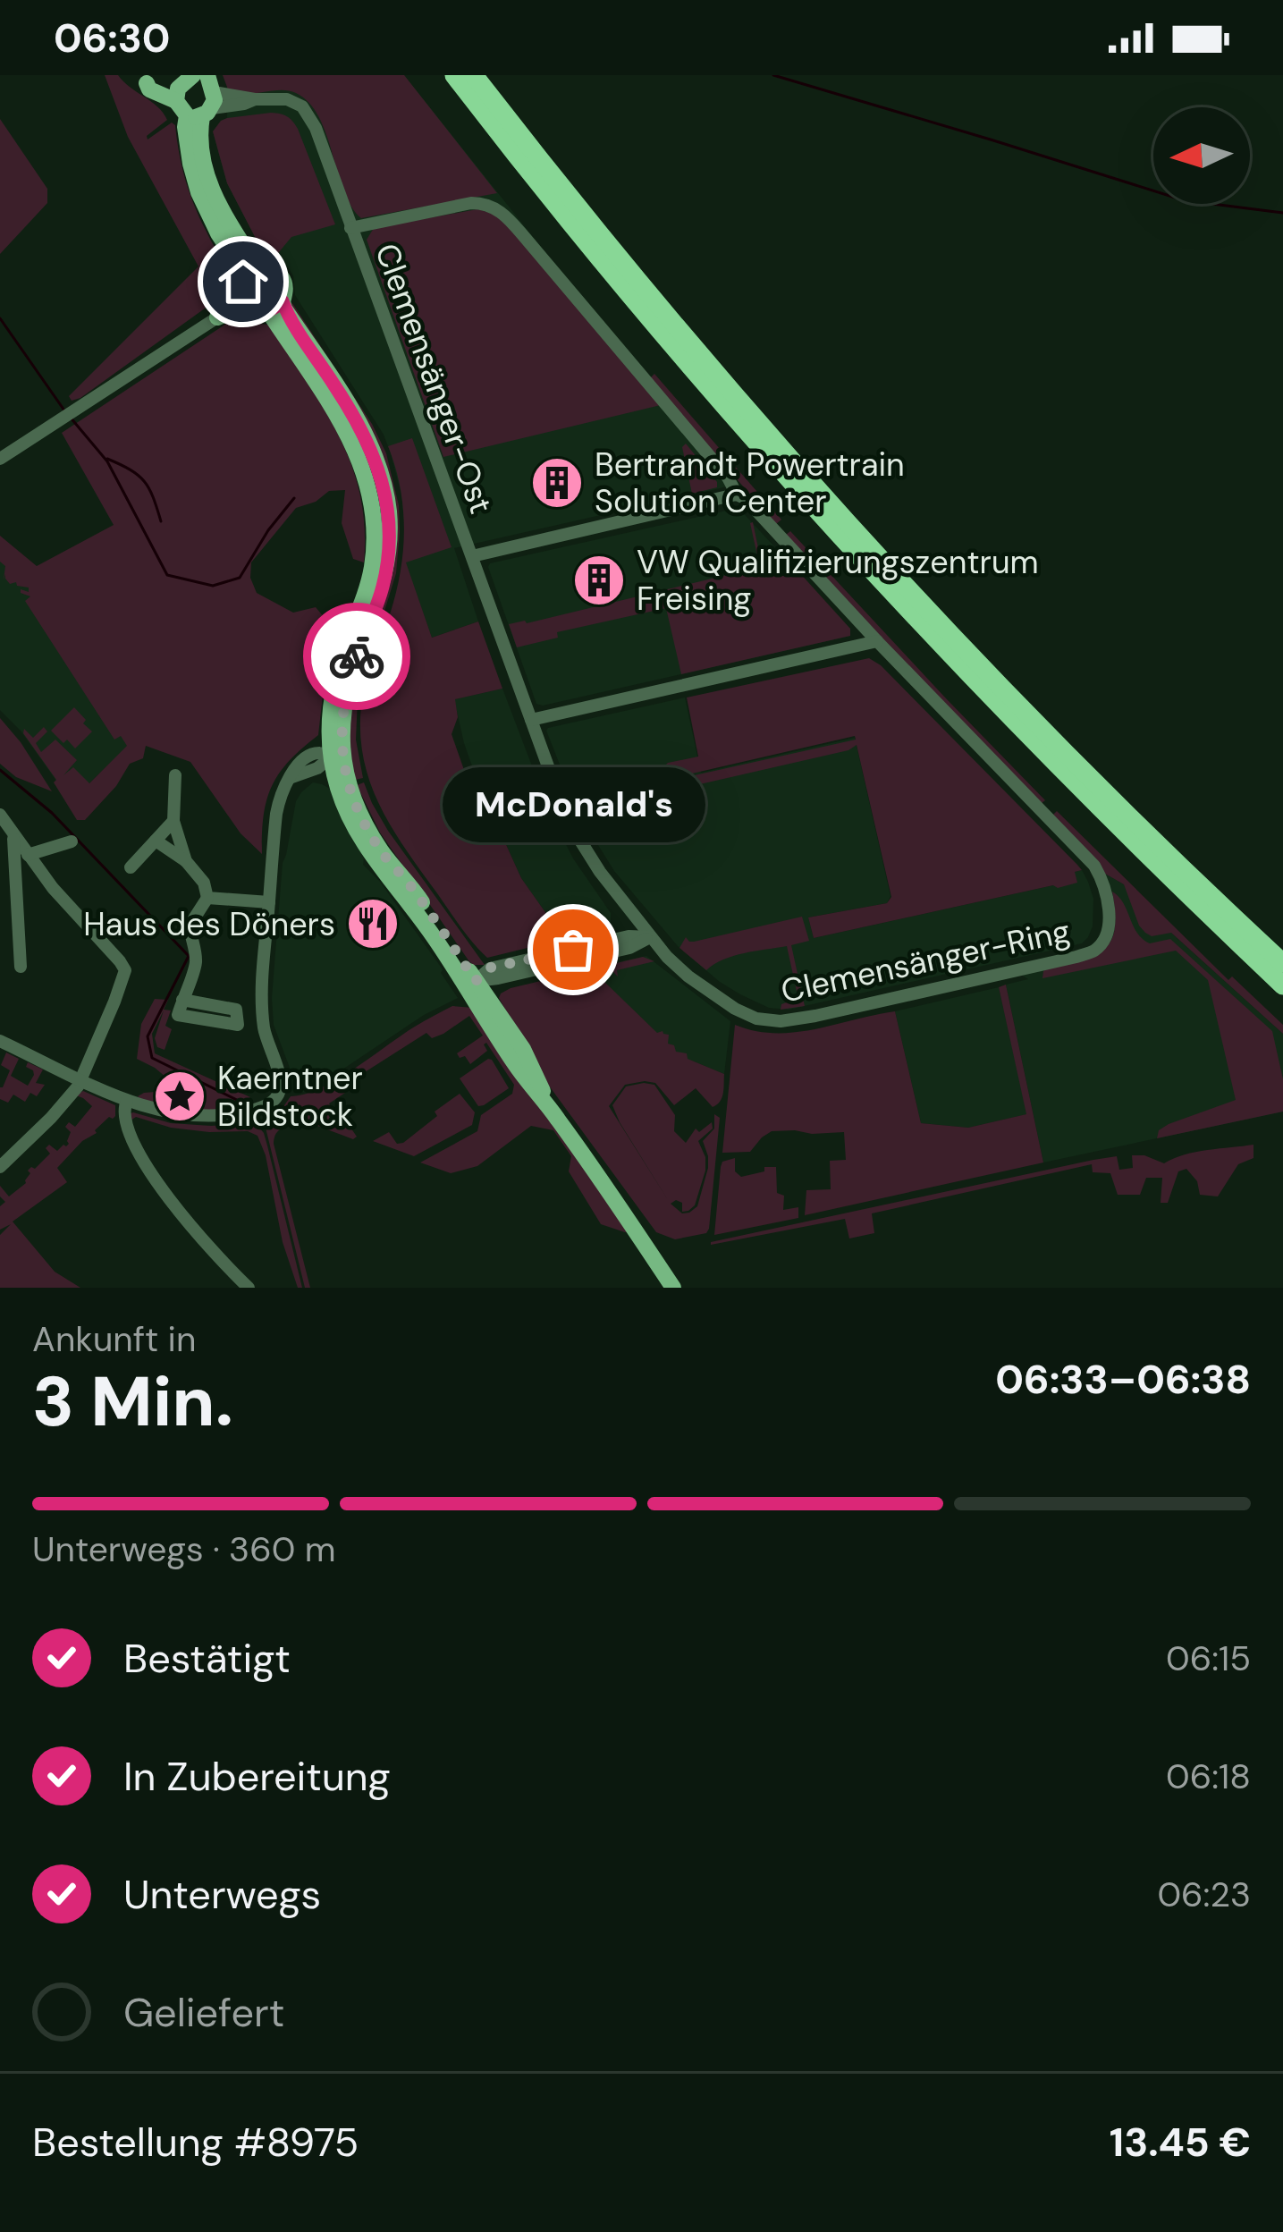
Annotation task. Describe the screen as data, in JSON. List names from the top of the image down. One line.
{"streets":{"street":["Clemensänger-Ost","Clemensänger-Ring"]},"crossings":[["Clemensänger-Ost","Clemensänger-Ring"]],"places":{"building":["Bertrandt Powertrain Solution Center","VW Qualifizierungszentrum Freising"],"restaurant":["Haus des Döners"],"other":["McDonald's"],"place":["Kaerntner Bildstock"]},"north":"left","page":{"status":"06:30","bubble":"McDonald's","heading":["3 Min.","Ankunft in","06:33–06:38"],"panel":["Bestellung #8975","13.45 €"],"bar":"Unterwegs · 360 m","list":[["Bestätigt","06:15"],["In Zubereitung","06:18"],["Unterwegs","06:23"],"Geliefert"]}}
